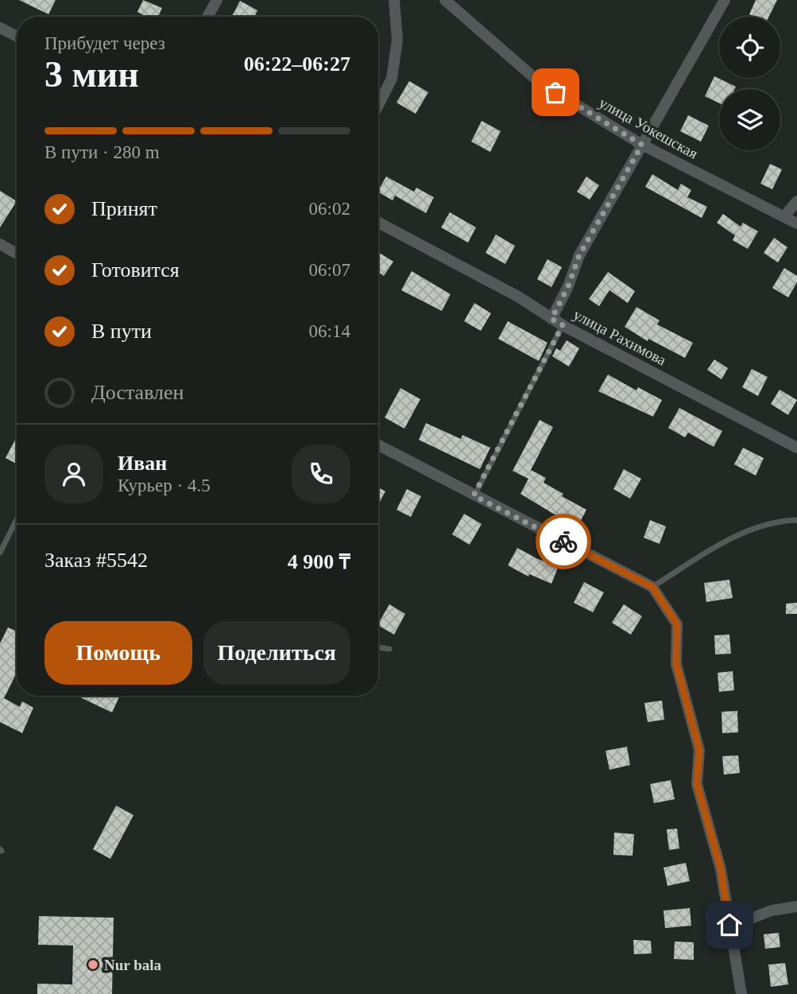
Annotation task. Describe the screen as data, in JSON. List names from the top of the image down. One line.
{"streets":{"street":["улица Уокешская","улица Рахимова"]},"places":["Nur bala"],"page":{"heading":["3 мин","Прибудет через","06:22–06:27"],"panel":["Иван","Курьер · 4.5","Заказ #5542","4 900 ₸"],"bar":"В пути · 280 m","list":[["Принят","06:02"],["Готовится","06:07"],["В пути","06:14"],"Доставлен"],"buttons":["Помощь","Поделиться"]}}
